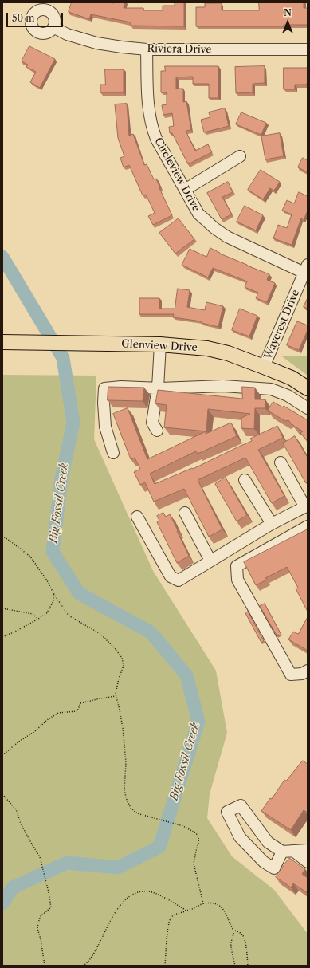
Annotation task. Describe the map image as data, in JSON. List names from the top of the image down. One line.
{"streets":{"main road":["Glenview Drive"],"street":["Riviera Drive","Circleview Drive","Waycrest Drive"]},"crossings":[["Riviera Drive","Circleview Drive"],["Circleview Drive","Waycrest Drive"],["Waycrest Drive","Glenview Drive"]],"water":["Big Fossil Creek"],"scale_bar":"50 m","north":"top"}
